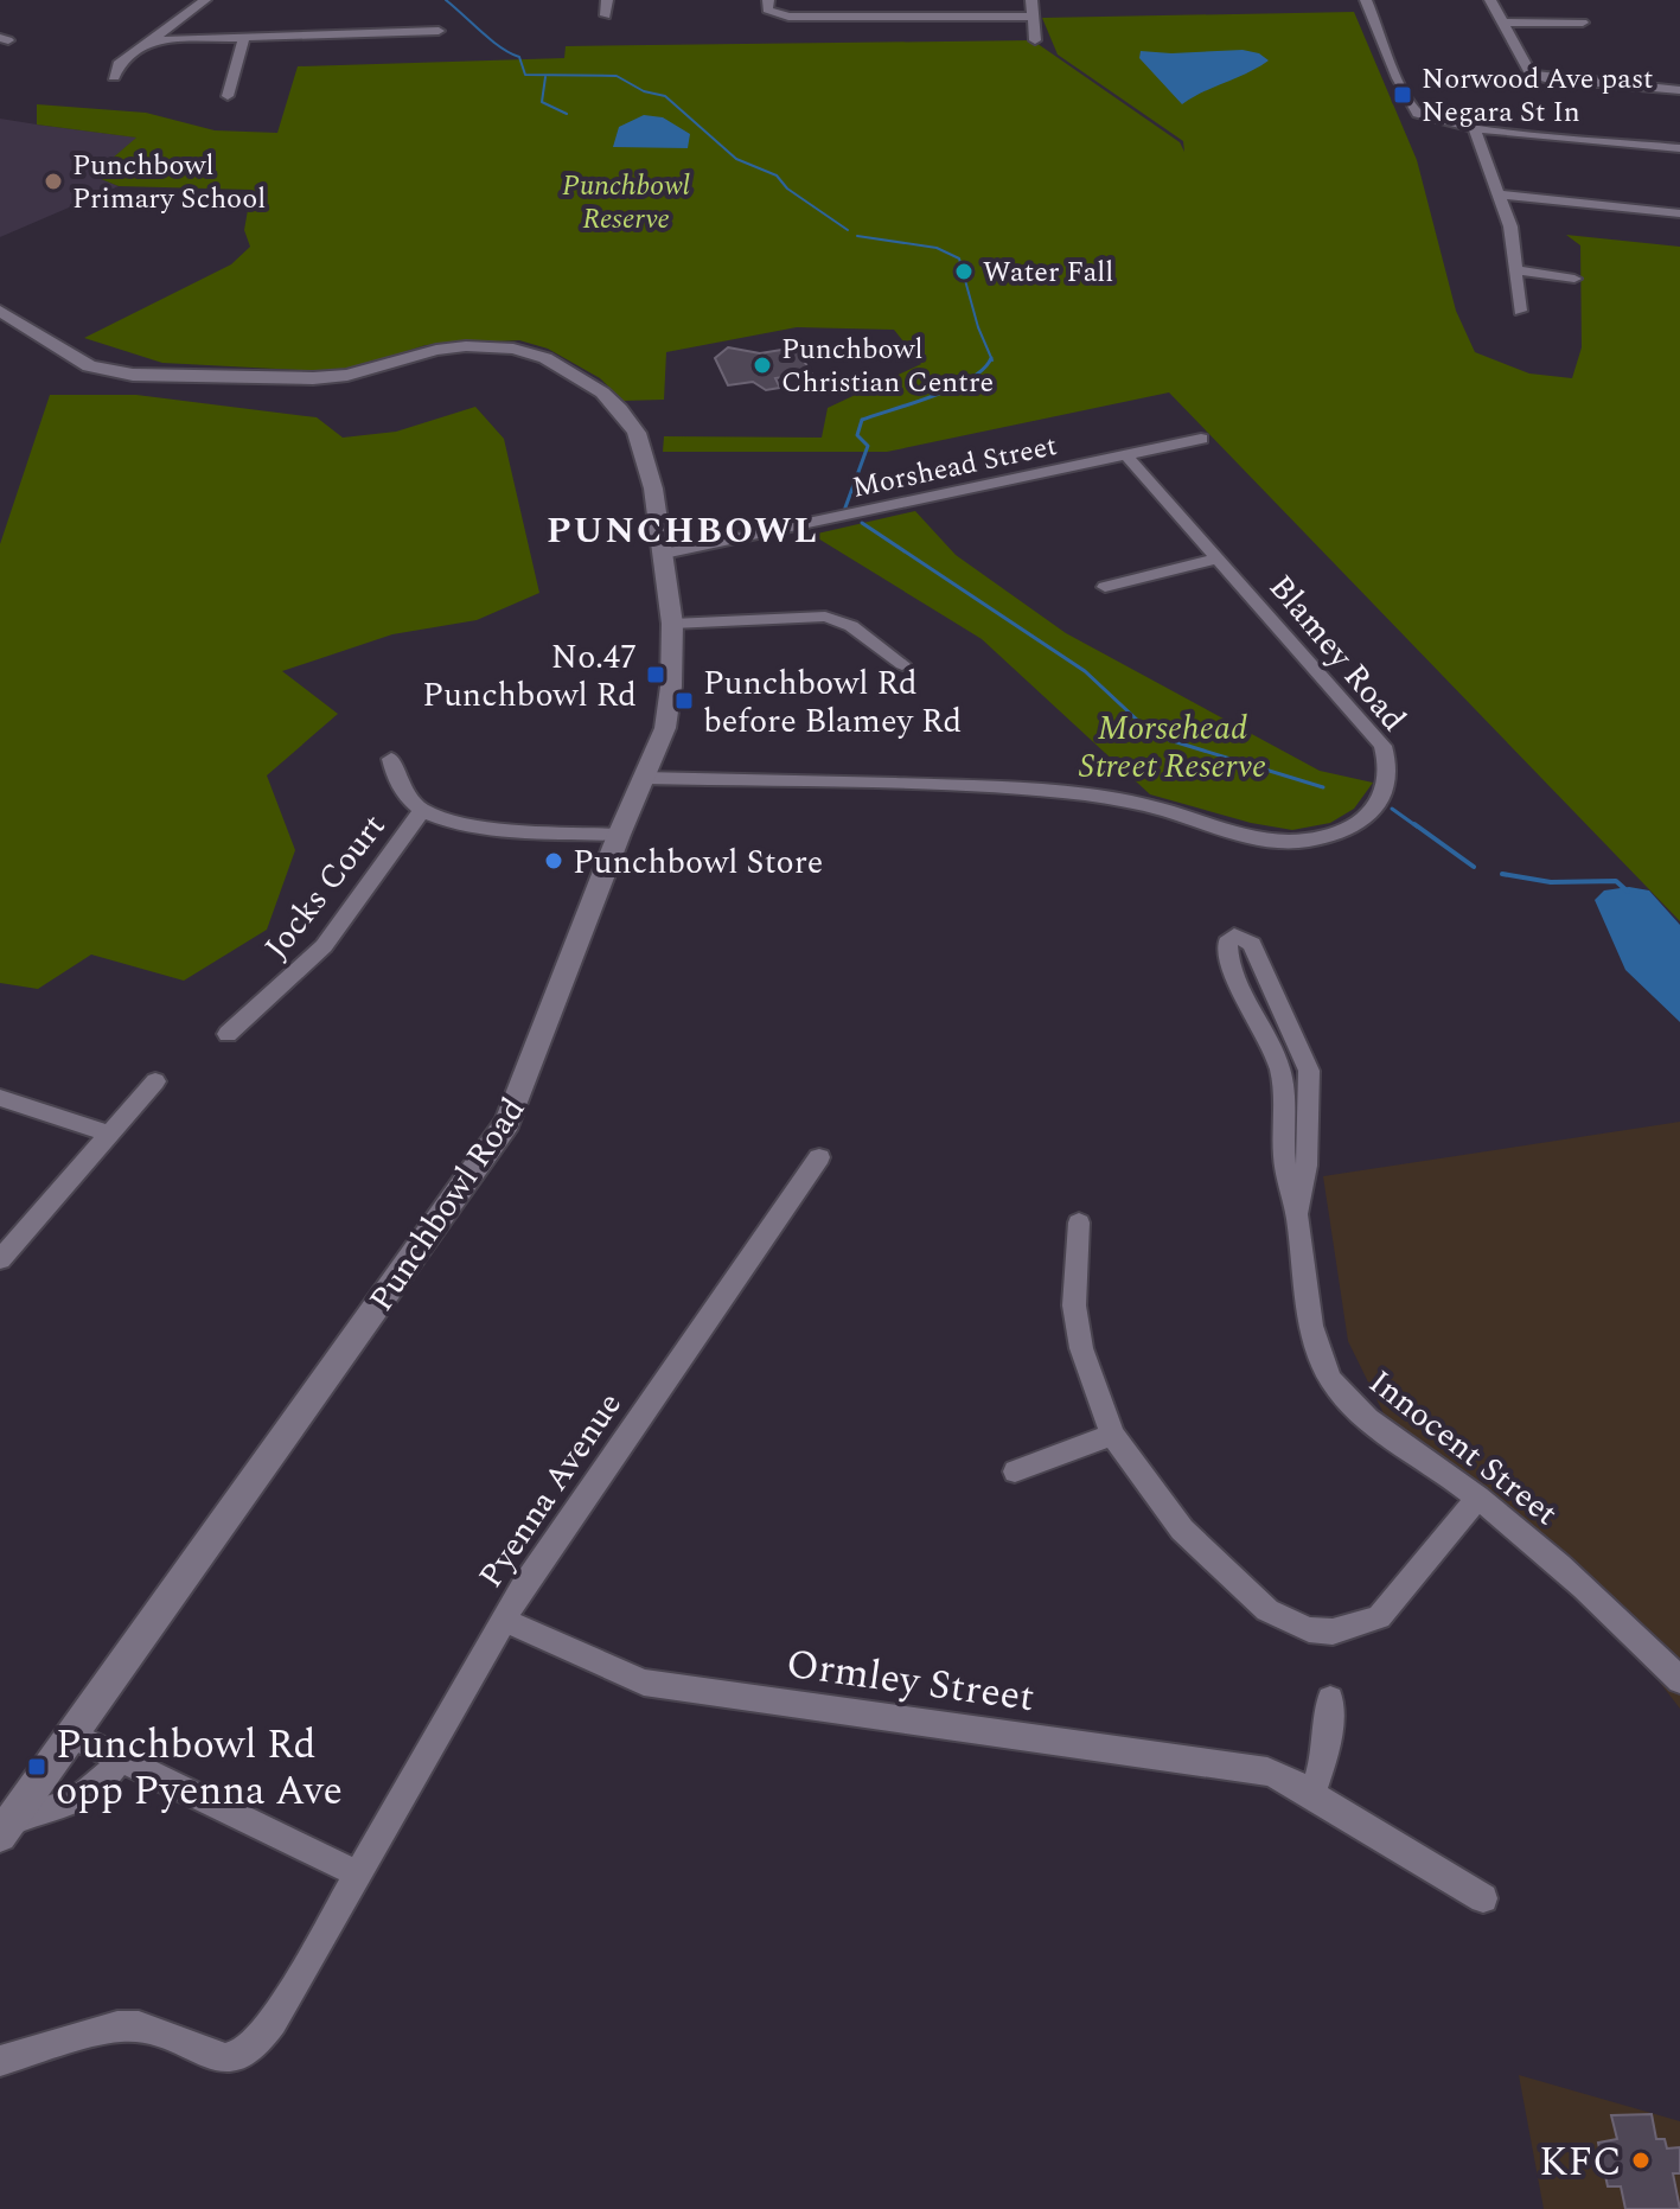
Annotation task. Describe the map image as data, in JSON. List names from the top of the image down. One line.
{"streets":{"street":["Morshead Street","Blamey Road","Jocks Court","Punchbowl Road","Innocent Street","Pyenna Avenue","Ormley Street"]},"crossings":[["Morshead Street","Blamey Road"],["Morshead Street","Punchbowl Road"],["Blamey Road","Punchbowl Road"],["Pyenna Avenue","Ormley Street"]],"districts":["PUNCHBOWL"],"parks":["Punchbowl Reserve","Morsehead Street Reserve"],"places":{"transit":["Norwood Ave past Negara St In","No.47 Punchbowl Rd","Punchbowl Rd before Blamey Rd","Punchbowl Rd opp Pyenna Ave"],"other":["Punchbowl Primary School","Water Fall","Punchbowl Christian Centre","Punchbowl Store","KFC"]}}
